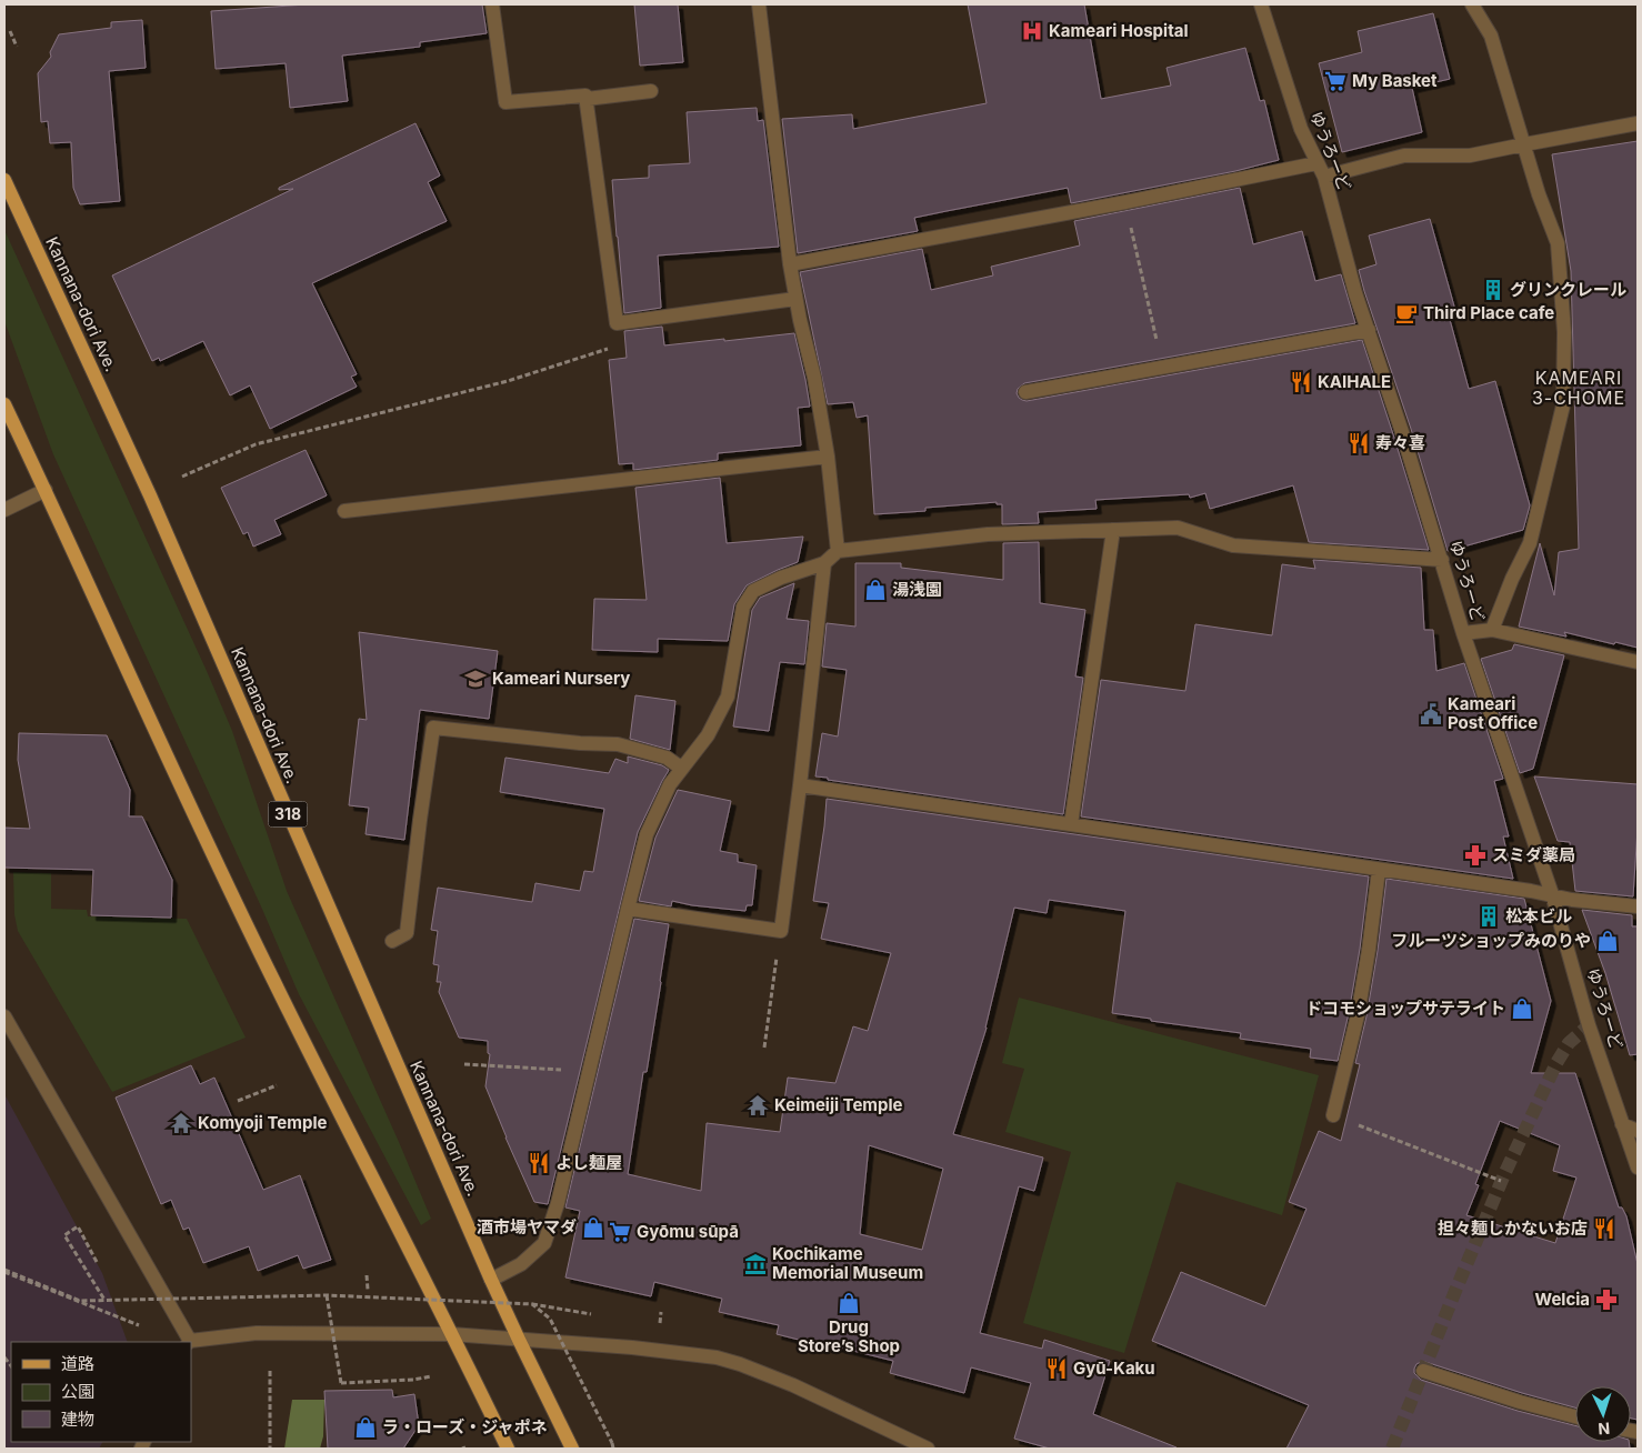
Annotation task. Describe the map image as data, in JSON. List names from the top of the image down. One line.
{"streets":{"main road":["Kannana-dori Ave.","318"],"street":["ゆうろーど"]},"districts":["KAMEARI 3-CHOME"],"places":{"hospital":["Kameari Hospital"],"supermarket":["My Basket","Gyōmu sūpā"],"building":["グリンクレール","松本ビル"],"cafe":["Third Place cafe"],"restaurant":["KAIHALE","寿々喜","よし麺屋","担々麺しかないお店","Gyū-Kaku"],"shop":["湯浅園","フルーツショップみのりや","ドコモショップサテライト","酒市場ヤマダ","Drug Store’s Shop","ラ・ローズ・ジャポネ"],"school or university":["Kameari Nursery"],"public building":["Kameari Post Office"],"pharmacy":["スミダ薬局","Welcia"],"temple":["Keimeiji Temple","Komyoji Temple"],"museum":["Kochikame Memorial Museum"]},"legend":["道路","公園","建物"],"north":"bottom"}
